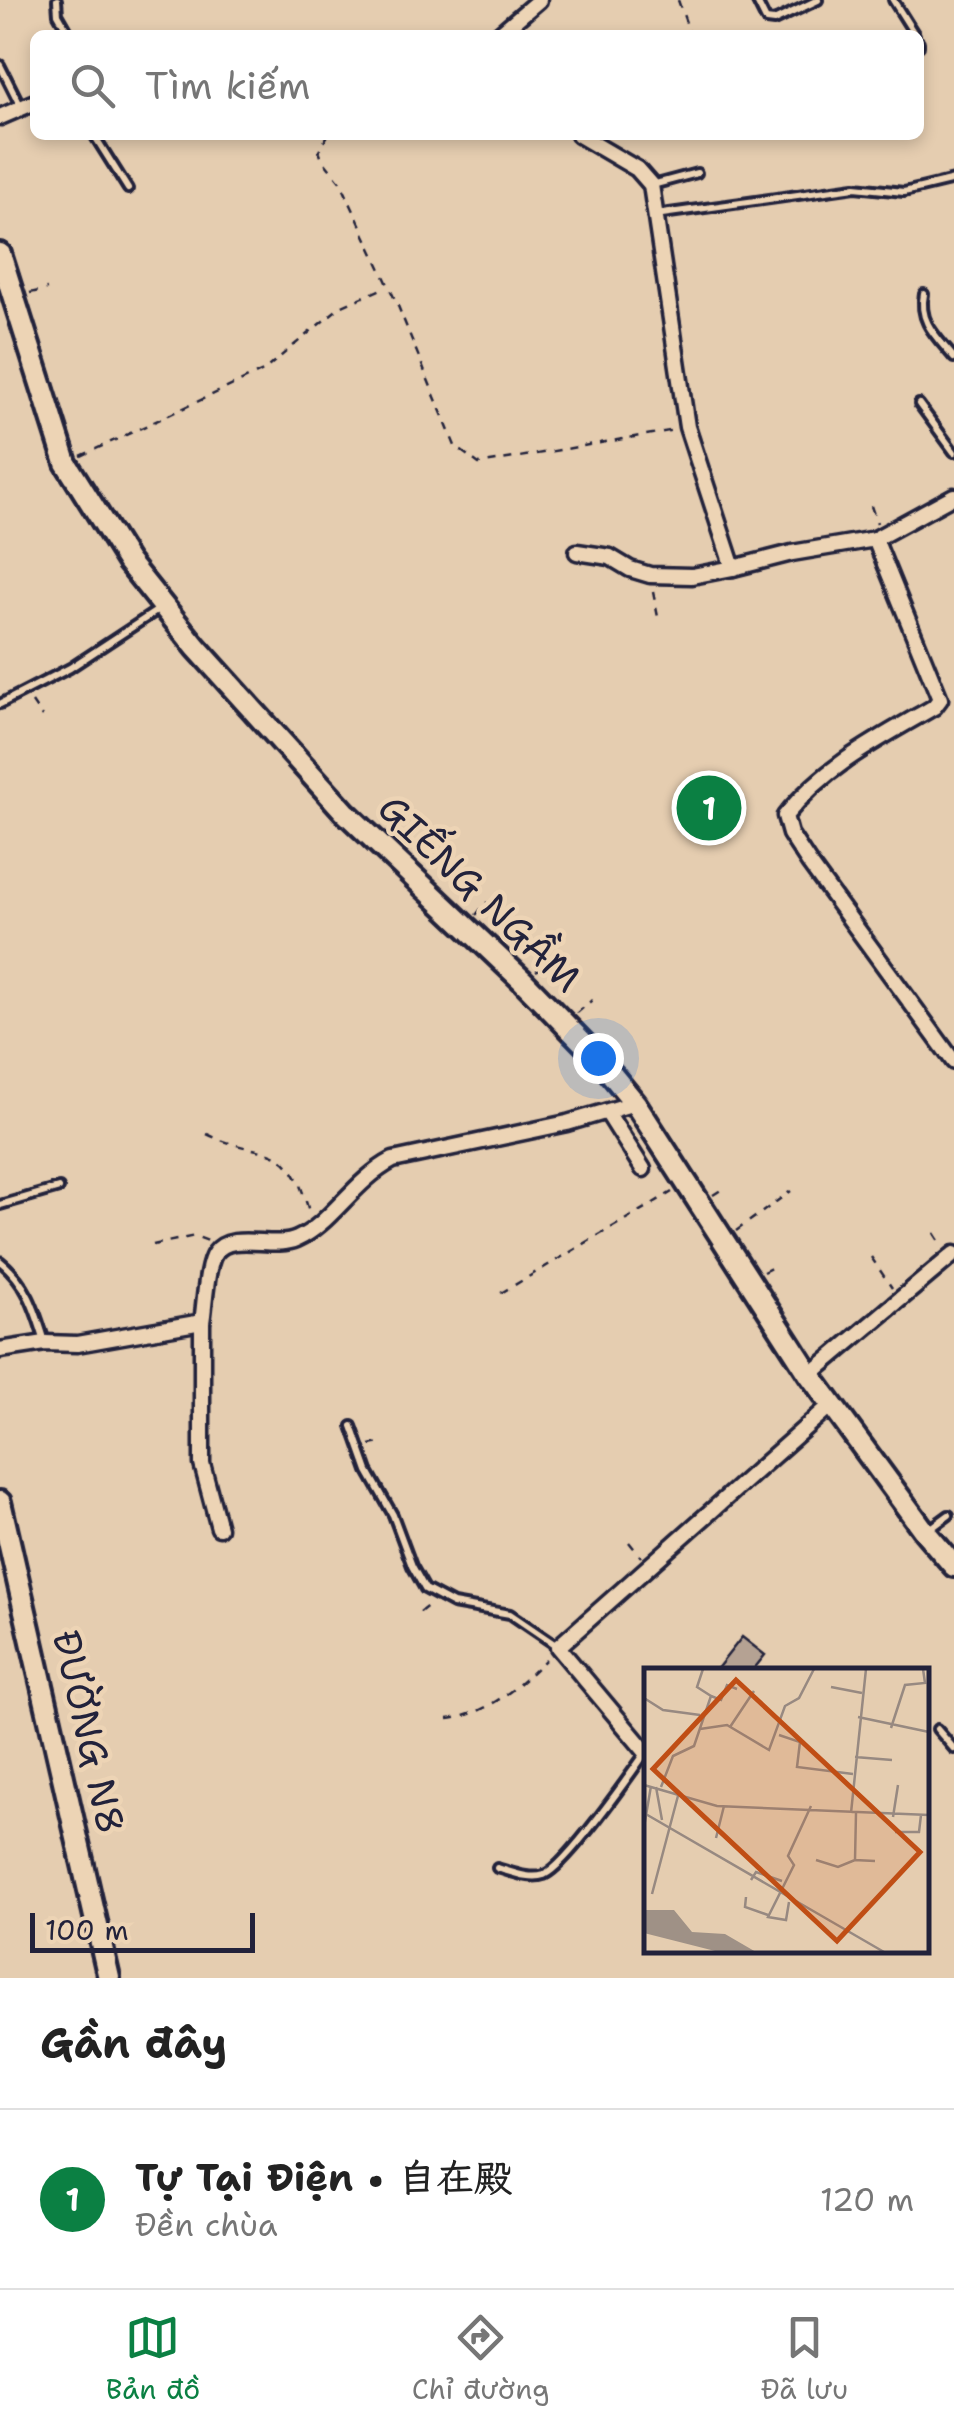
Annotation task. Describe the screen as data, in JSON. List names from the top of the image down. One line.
{"streets":{"street":["GIẾNG NGẦM","ĐƯỜNG N8"]},"scale_bar":"100 m","page":{"search":"Tìm kiếm","pins":"1","scale":"100 m","heading":"Gần đây","list":[{"mark":"1","name":"Tự Tại Điện • 自在殿","note":"Đền chùa","value":"120 m"}],"nav":["Bản đồ","Chỉ đường","Đã lưu"]}}
